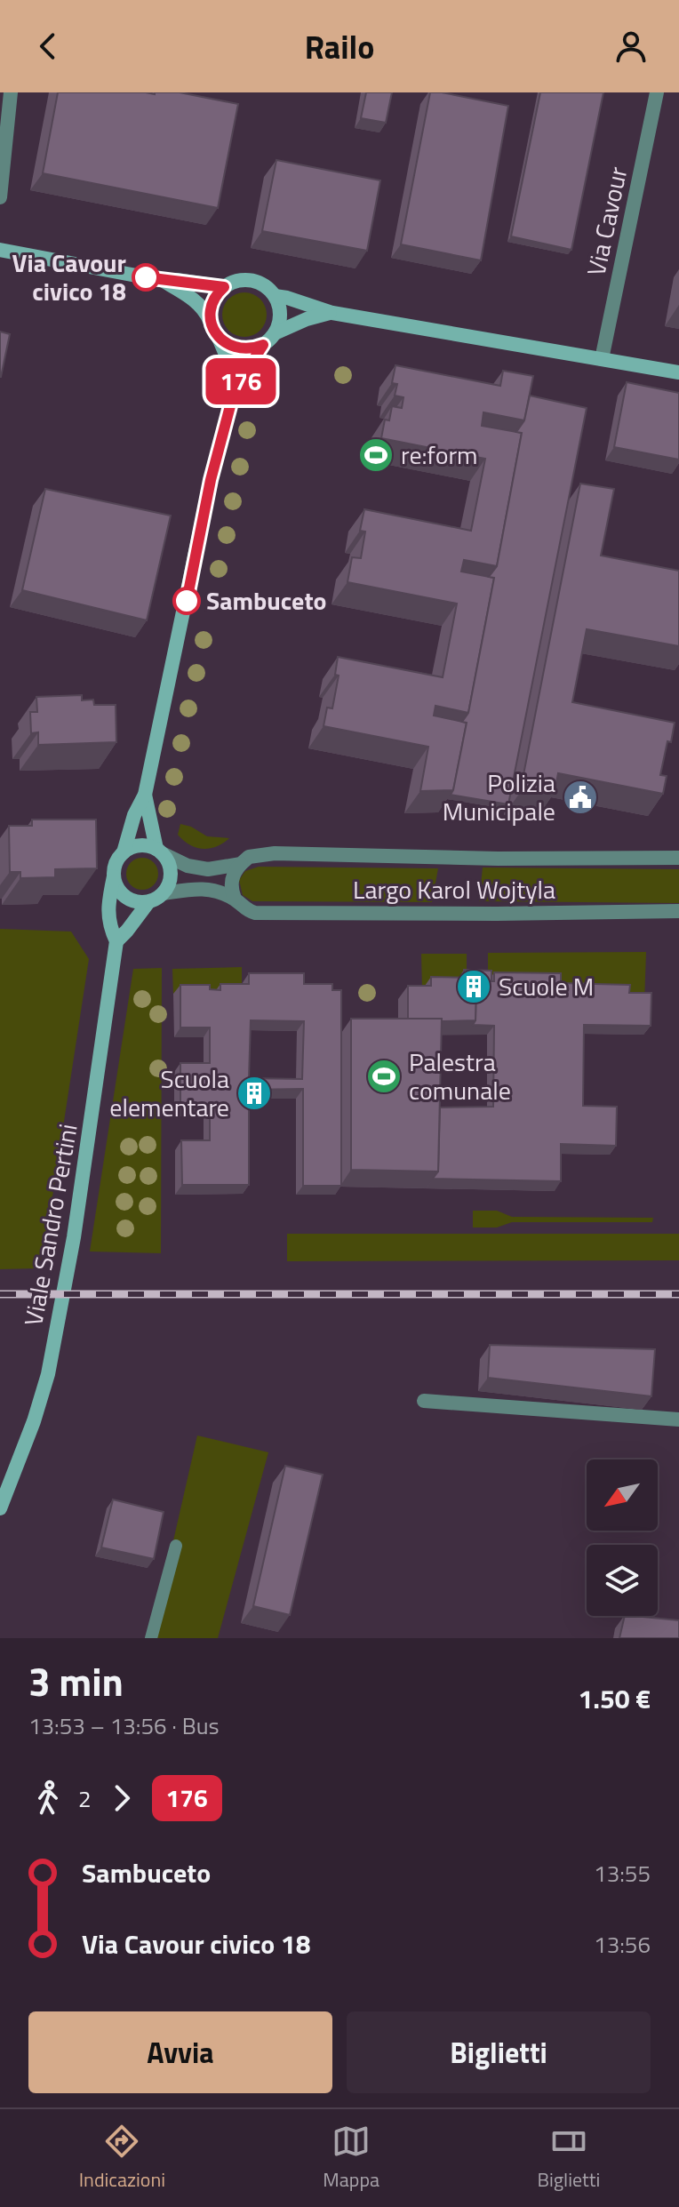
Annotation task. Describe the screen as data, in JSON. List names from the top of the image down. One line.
{"streets":{"street":["Via Cavour","Largo Karol Wojtyla","Viale Sandro Pertini"]},"crossings":[["Largo Karol Wojtyla","Viale Sandro Pertini"]],"places":{"other":["Via Cavour civico 18","Sambuceto"],"sports":["re:form","Palestra comunale"],"public building":["Polizia Municipale"],"building":["Scuole M","Scuola elementare"]},"lines":["bus line 176"],"north":"bottom left","page":{"header":"Railo","on_map":"176","heading":["3 min","13:53 – 13:56 · Bus","1.50 €"],"legs":["2","176"],"list":[{"name":"Sambuceto","value":"13:55"},{"name":"Via Cavour civico 18","value":"13:56"}],"buttons":["Avvia","Biglietti"],"tabs":["Indicazioni","Mappa","Biglietti"]}}
